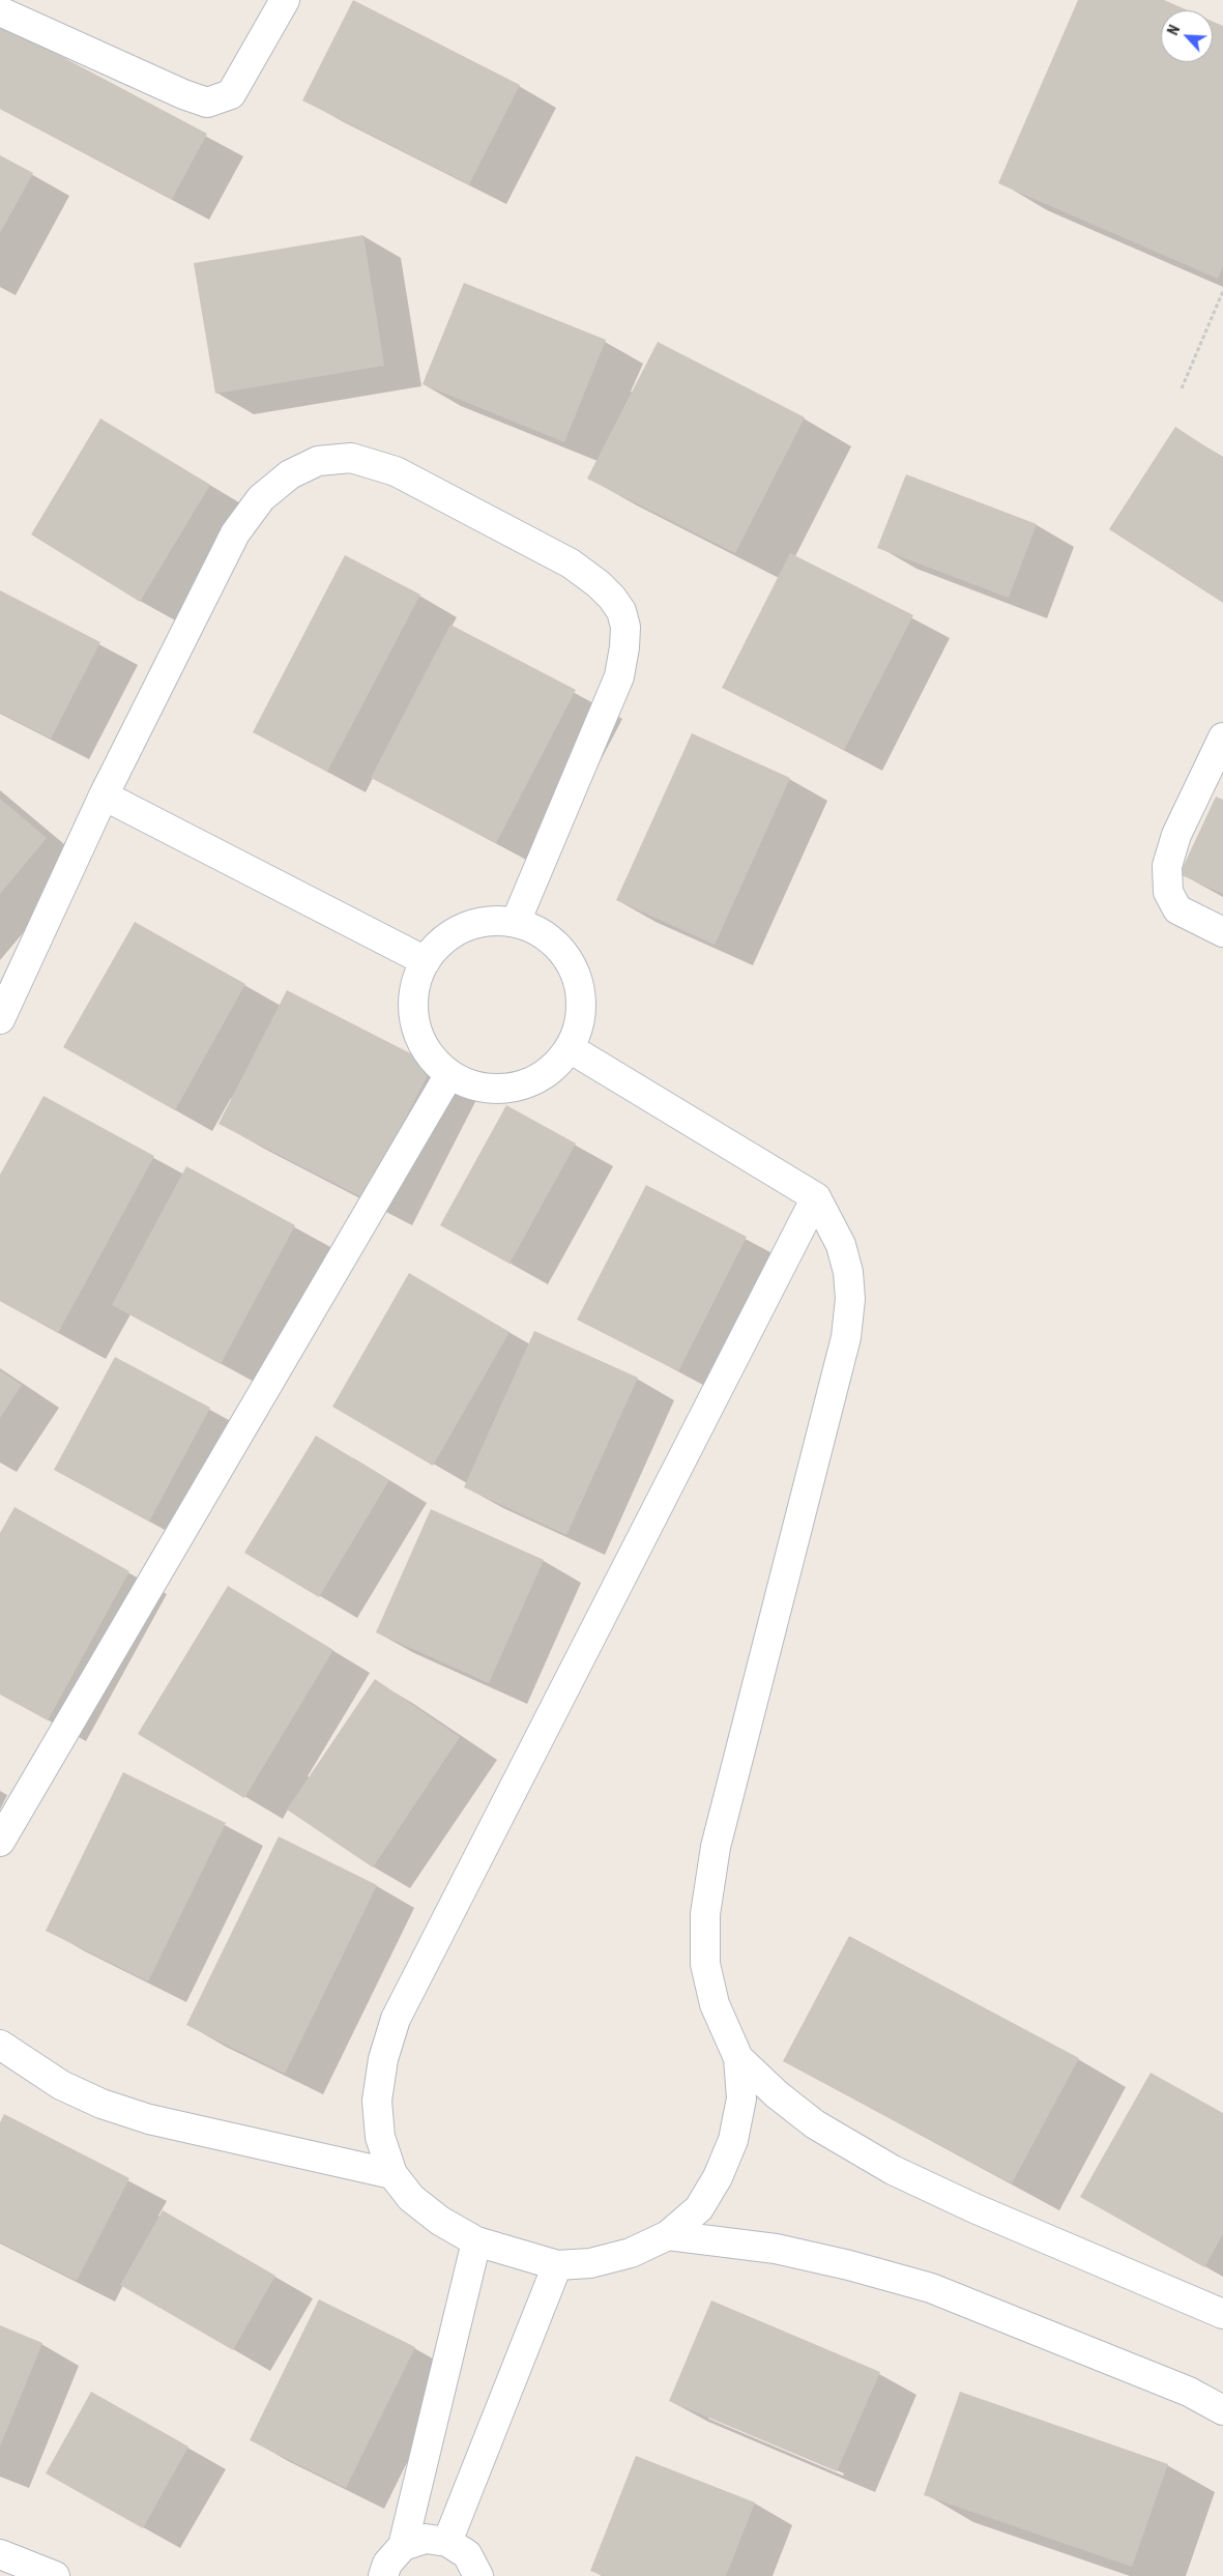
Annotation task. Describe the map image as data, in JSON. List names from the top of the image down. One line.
{"north":"top left"}
